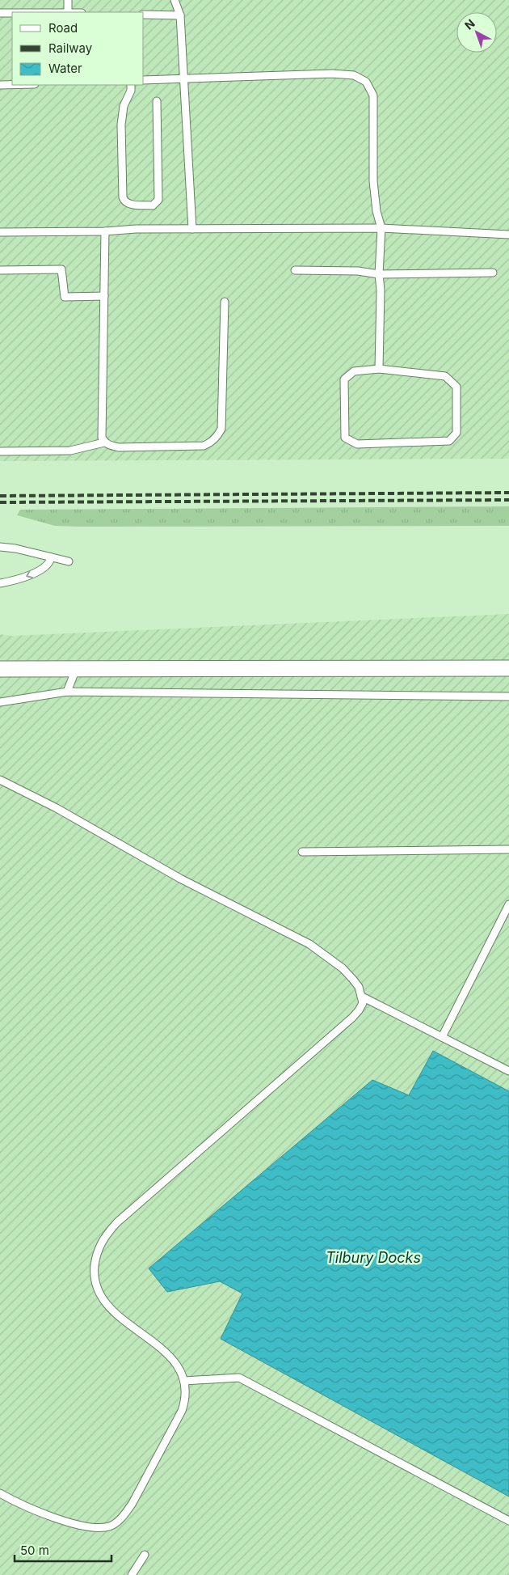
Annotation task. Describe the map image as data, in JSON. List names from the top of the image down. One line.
{"water":["Tilbury Docks"],"legend":["Road","Railway","Water"],"scale_bar":"50 m","north":"top left"}
